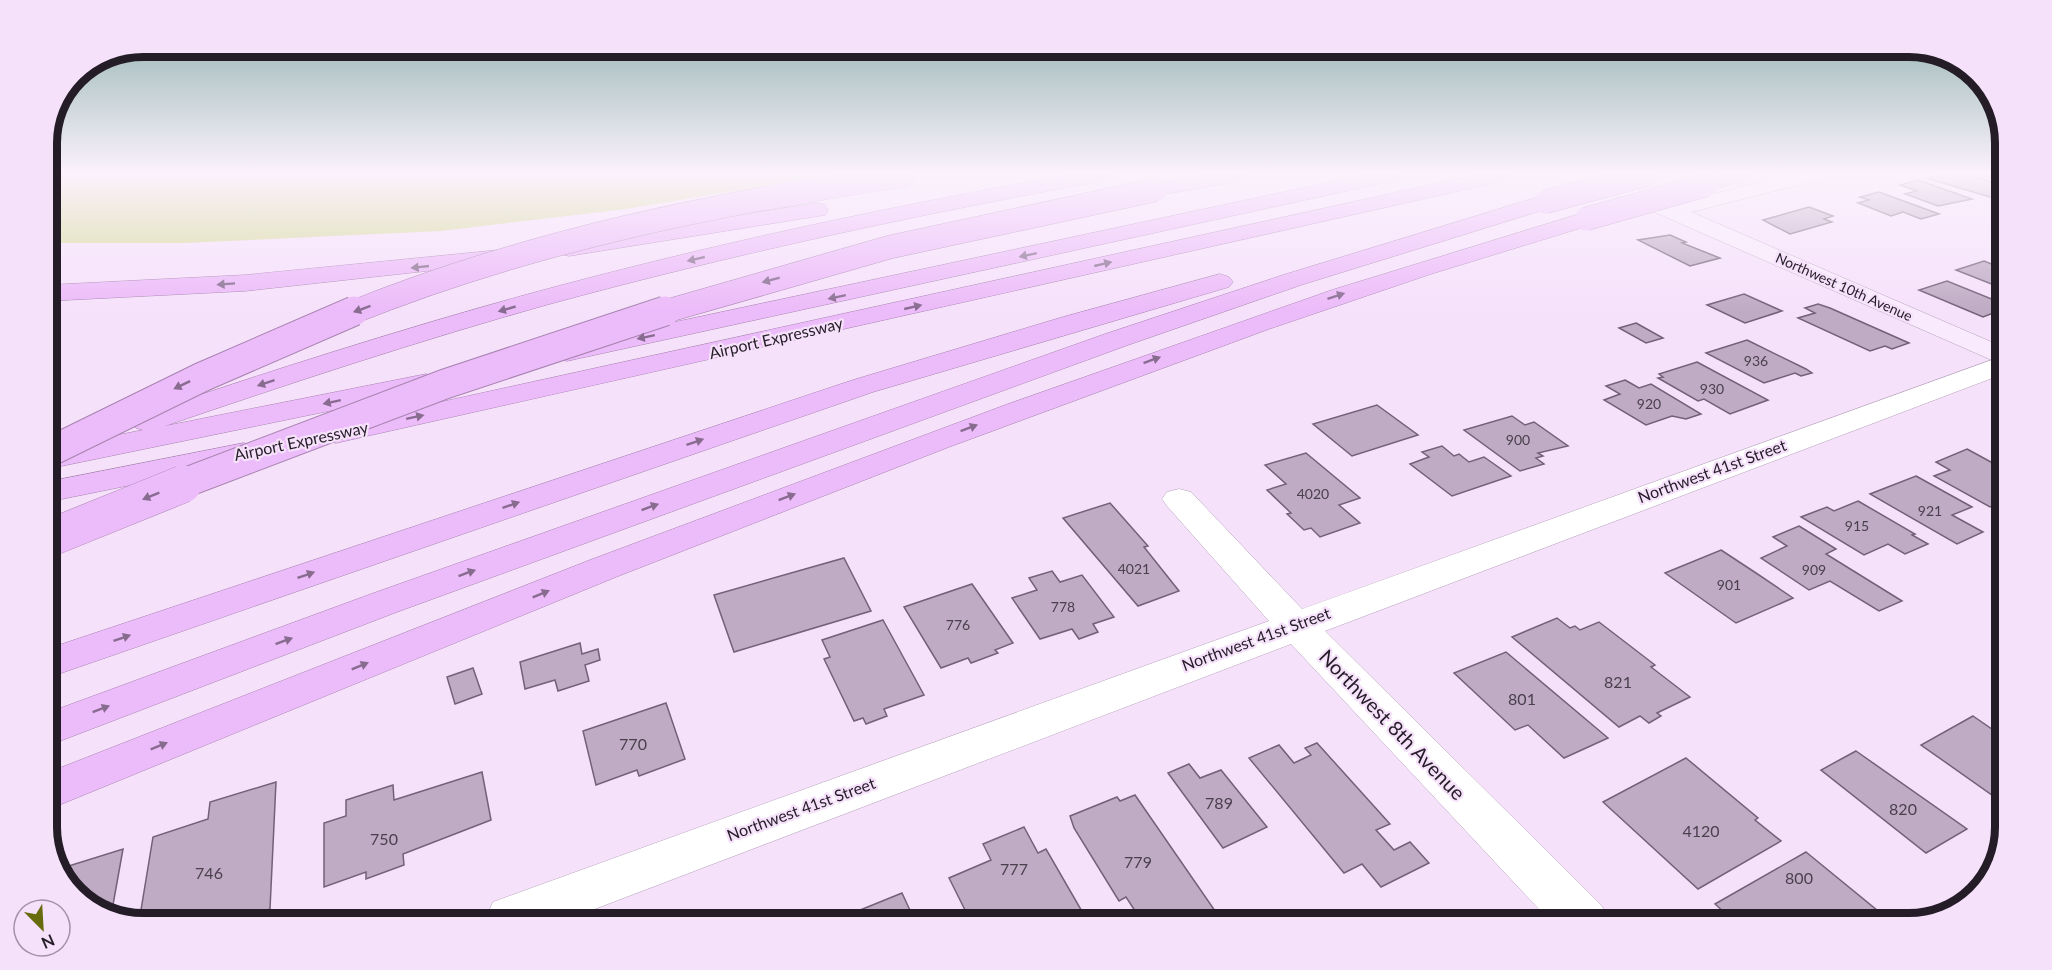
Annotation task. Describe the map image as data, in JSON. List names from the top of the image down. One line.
{"streets":{"highway":["Airport Expressway"],"street":["Northwest 10th Avenue","Northwest 41st Street","Northwest 8th Avenue"]},"crossings":[["Northwest 41st Street","Northwest 8th Avenue"]],"house_numbers":["936","930","920","900","4020","921","915","4021","909","901","778","776","821","801","770","789","820","4120","750","779","777","746","800"],"north":"bottom right"}
